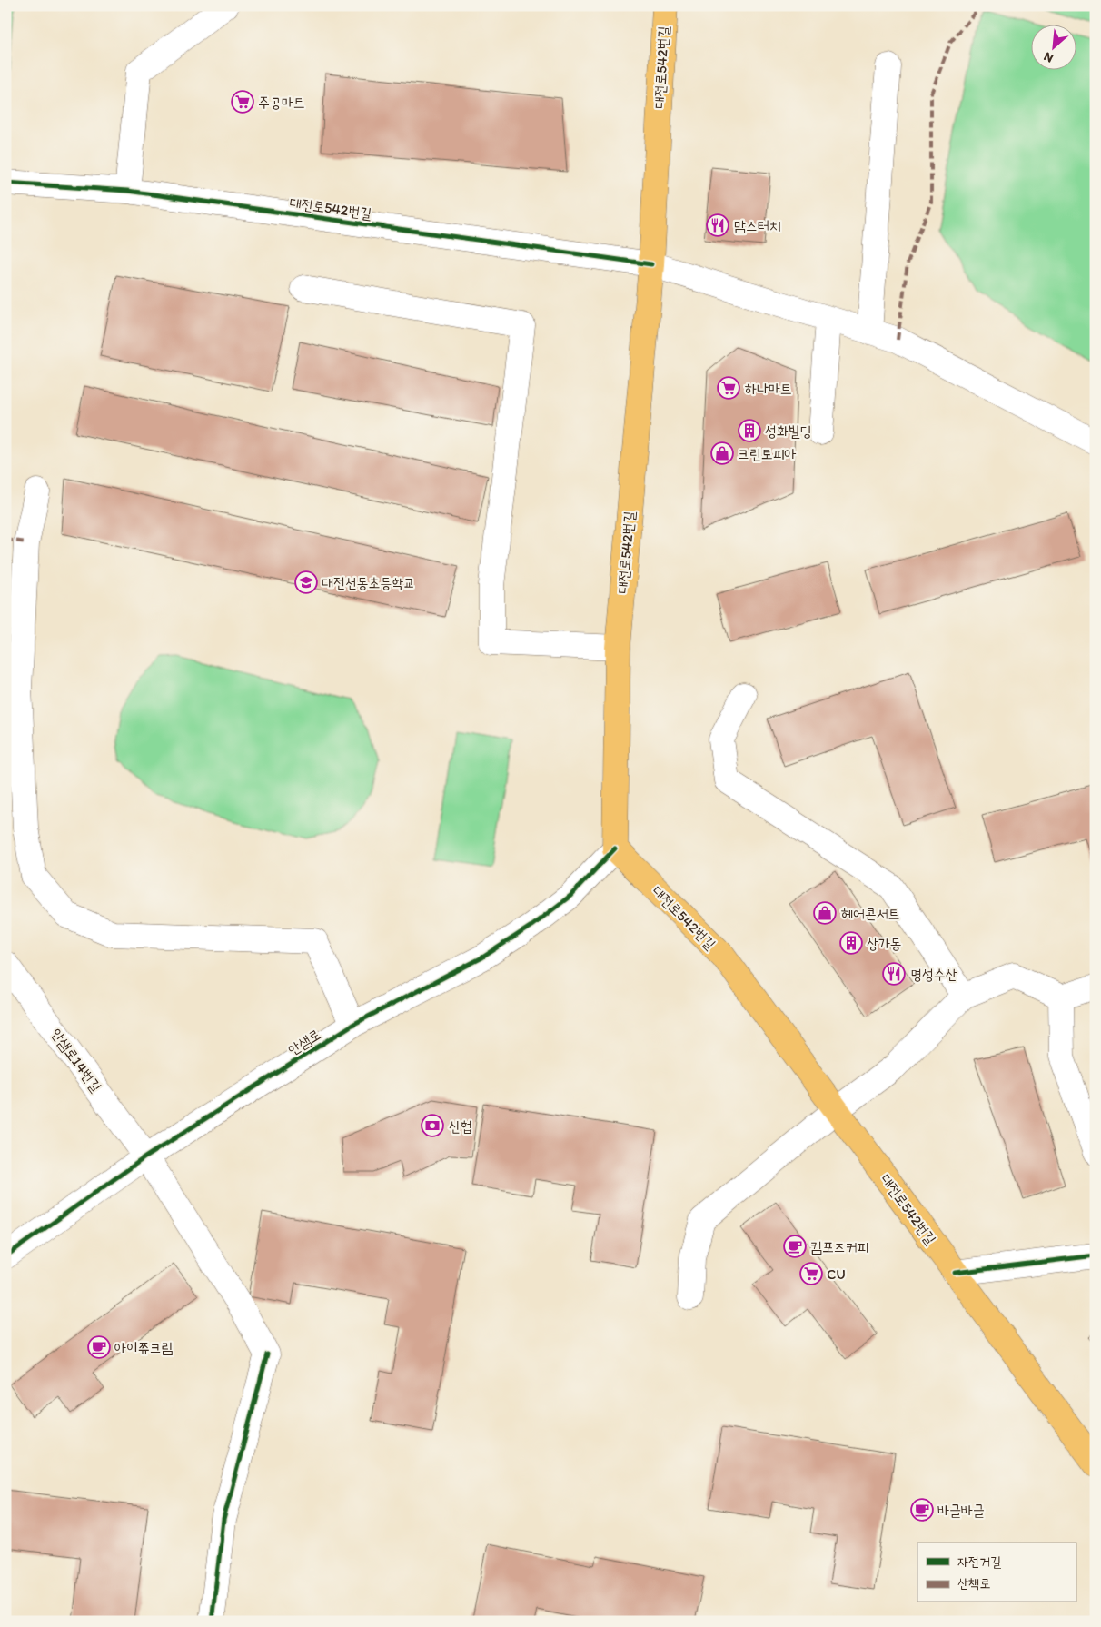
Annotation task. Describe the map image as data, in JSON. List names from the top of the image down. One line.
{"streets":{"main road":["대전로542번길"],"street":["안샘로","안샘로14번길"]},"crossings":[["대전로542번길","안샘로"],["안샘로","안샘로14번길"]],"places":{"supermarket":["주공마트","하나마트","CU"],"restaurant":["맘스터치","명성수산"],"building":["성화빌딩","상가동"],"shop":["크린토피아","헤어콘서트"],"school or university":["대전천동초등학교"],"bank":["신협"],"cafe":["컴포즈커피","아이쮸크림","바글바글"]},"legend":["자전거길","산책로"],"north":"bottom left"}
